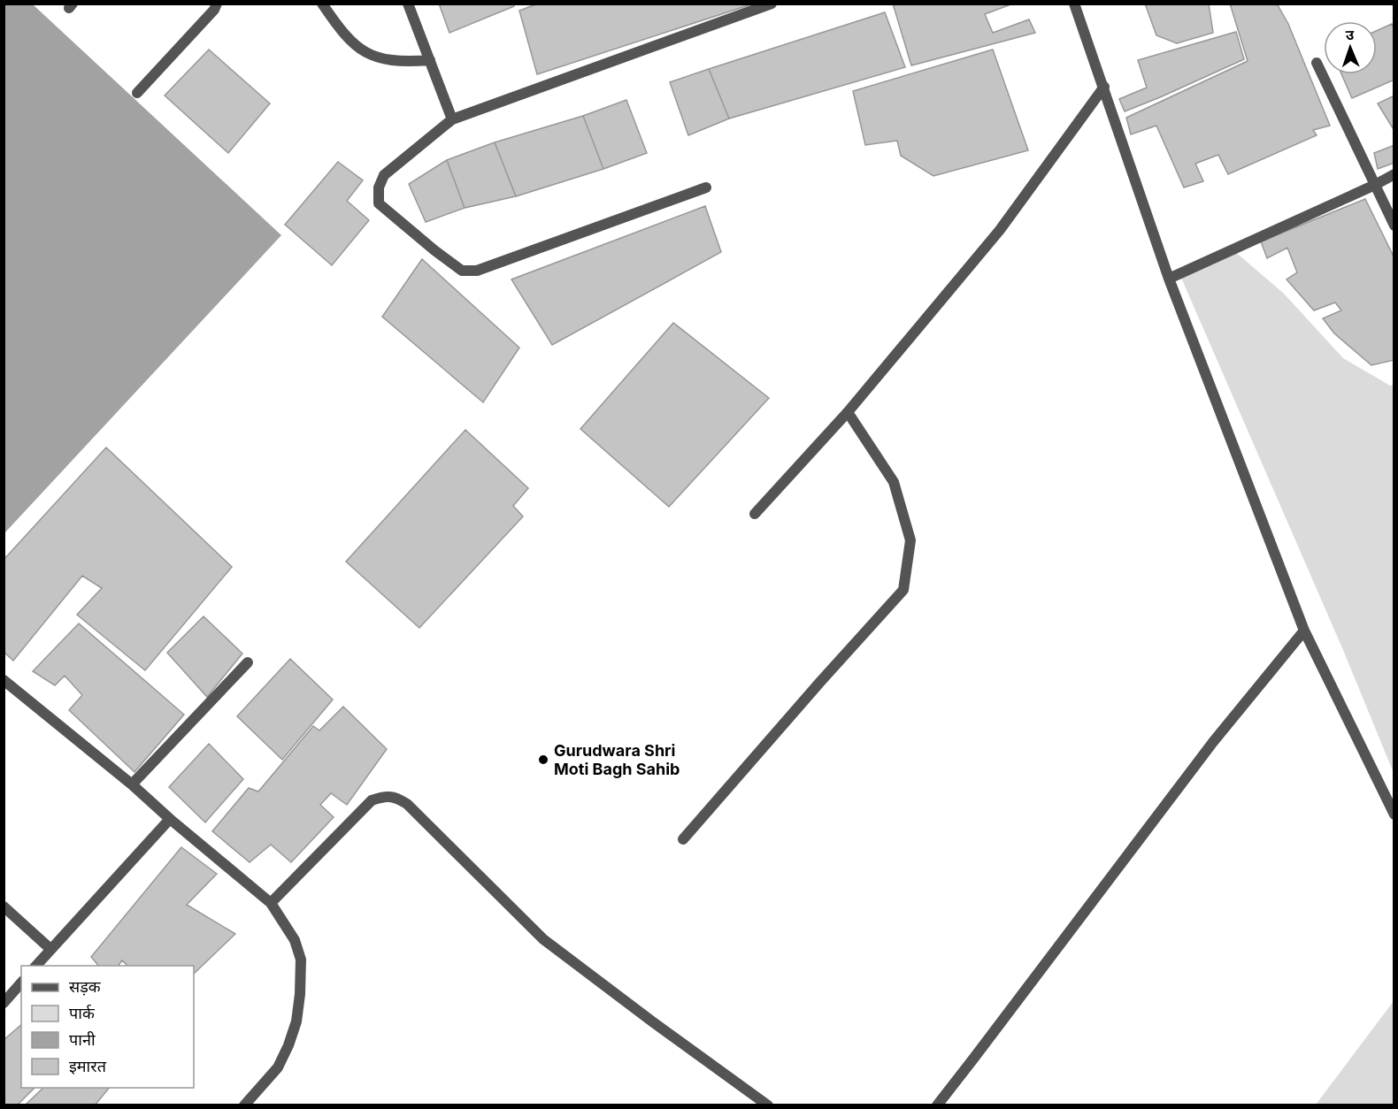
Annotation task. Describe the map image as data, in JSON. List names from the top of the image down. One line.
{"places":["Gurudwara Shri Moti Bagh Sahib"],"legend":["सड़क","पार्क","पानी","इमारत"],"north":"top"}
